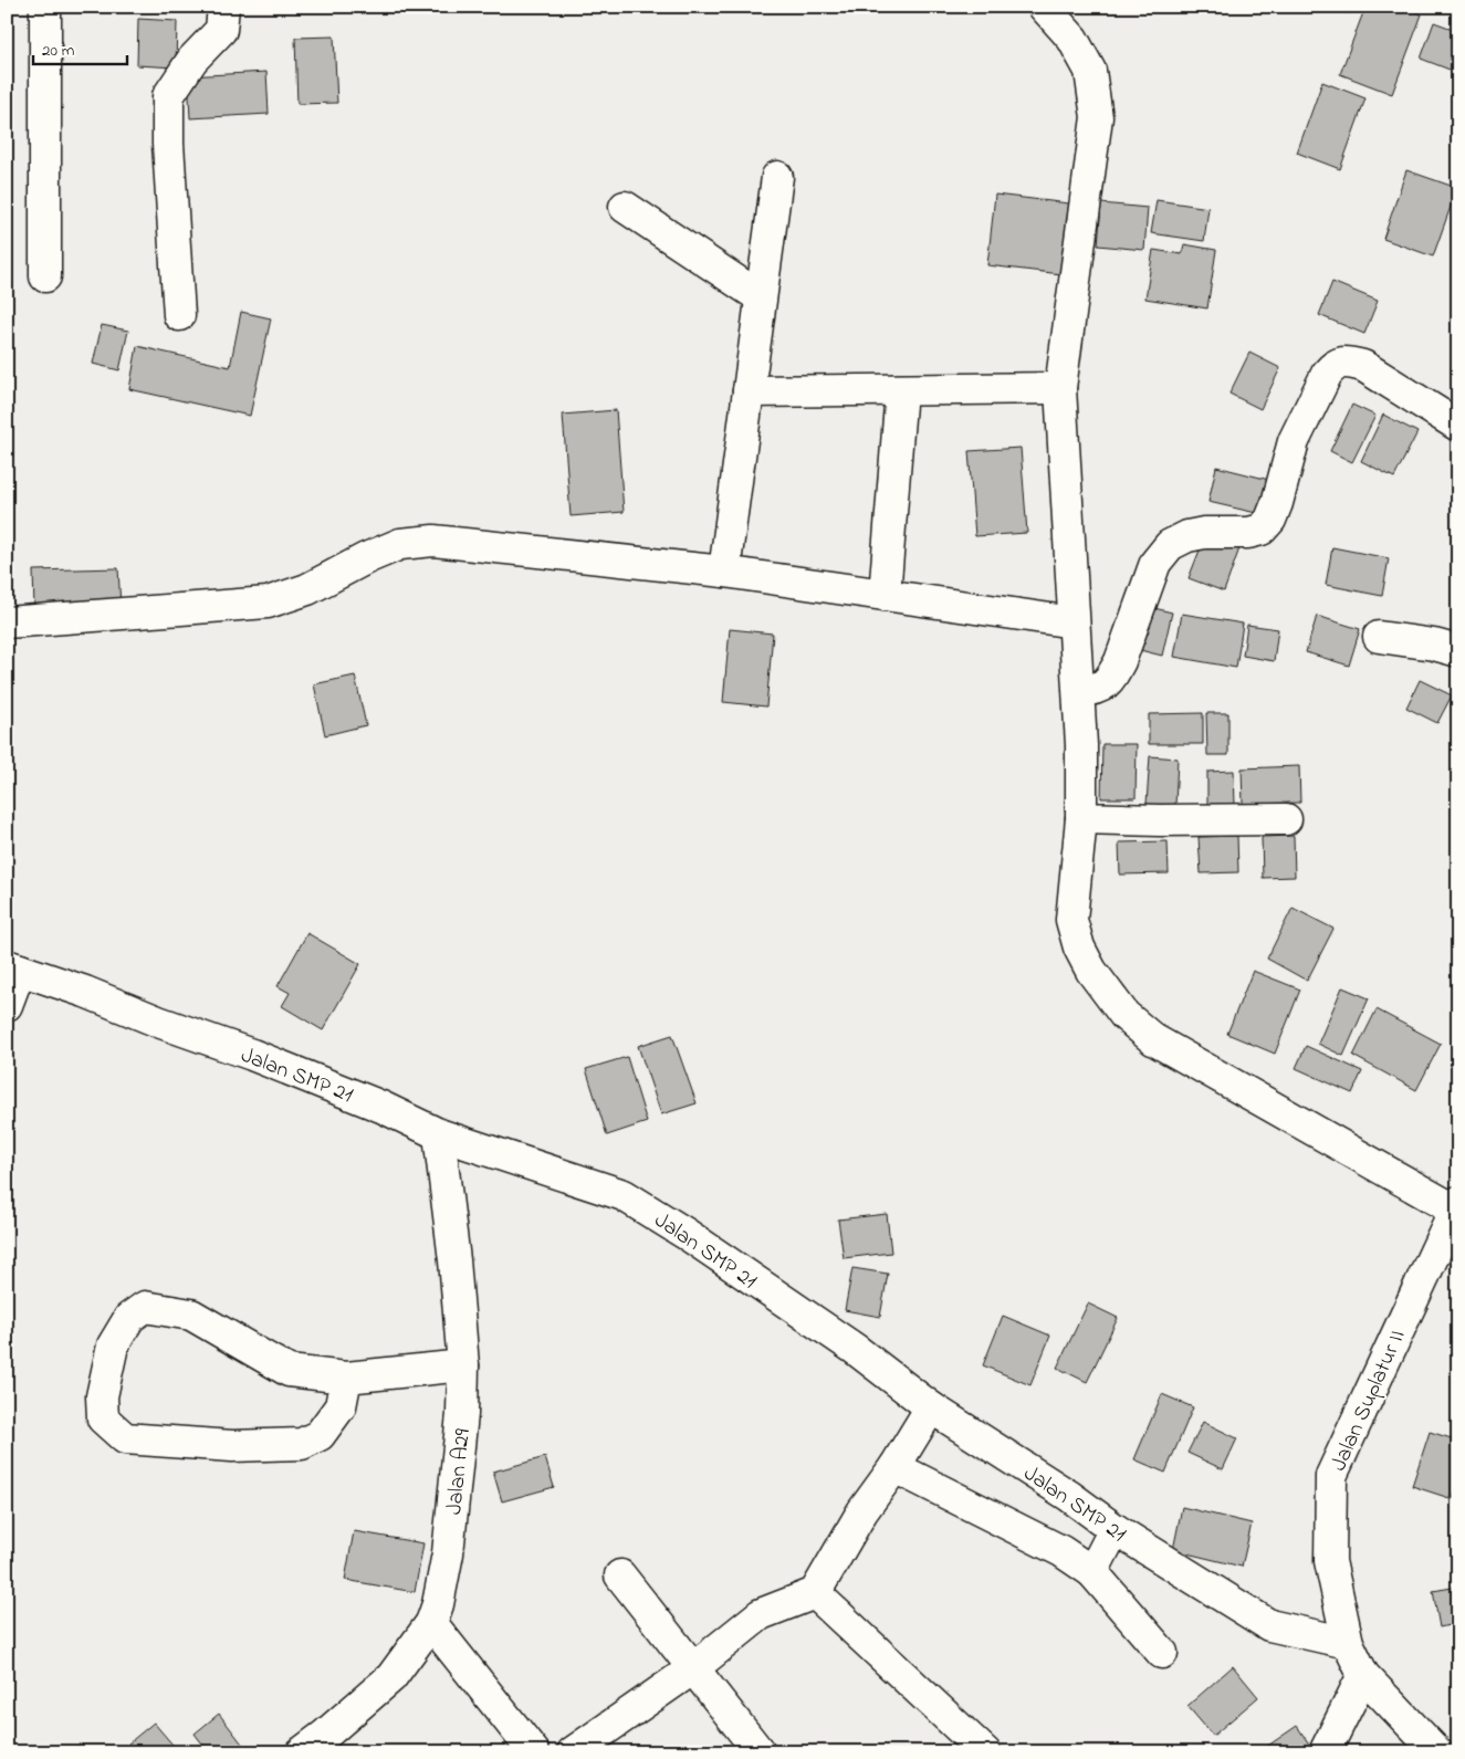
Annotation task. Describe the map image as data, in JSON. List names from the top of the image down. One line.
{"streets":{"street":["Jalan SMP 21","Jalan Suplatur II","Jalan A29"]},"crossings":[["Jalan SMP 21","Jalan Suplatur II"],["Jalan SMP 21","Jalan A29"]],"scale_bar":"20 m"}
